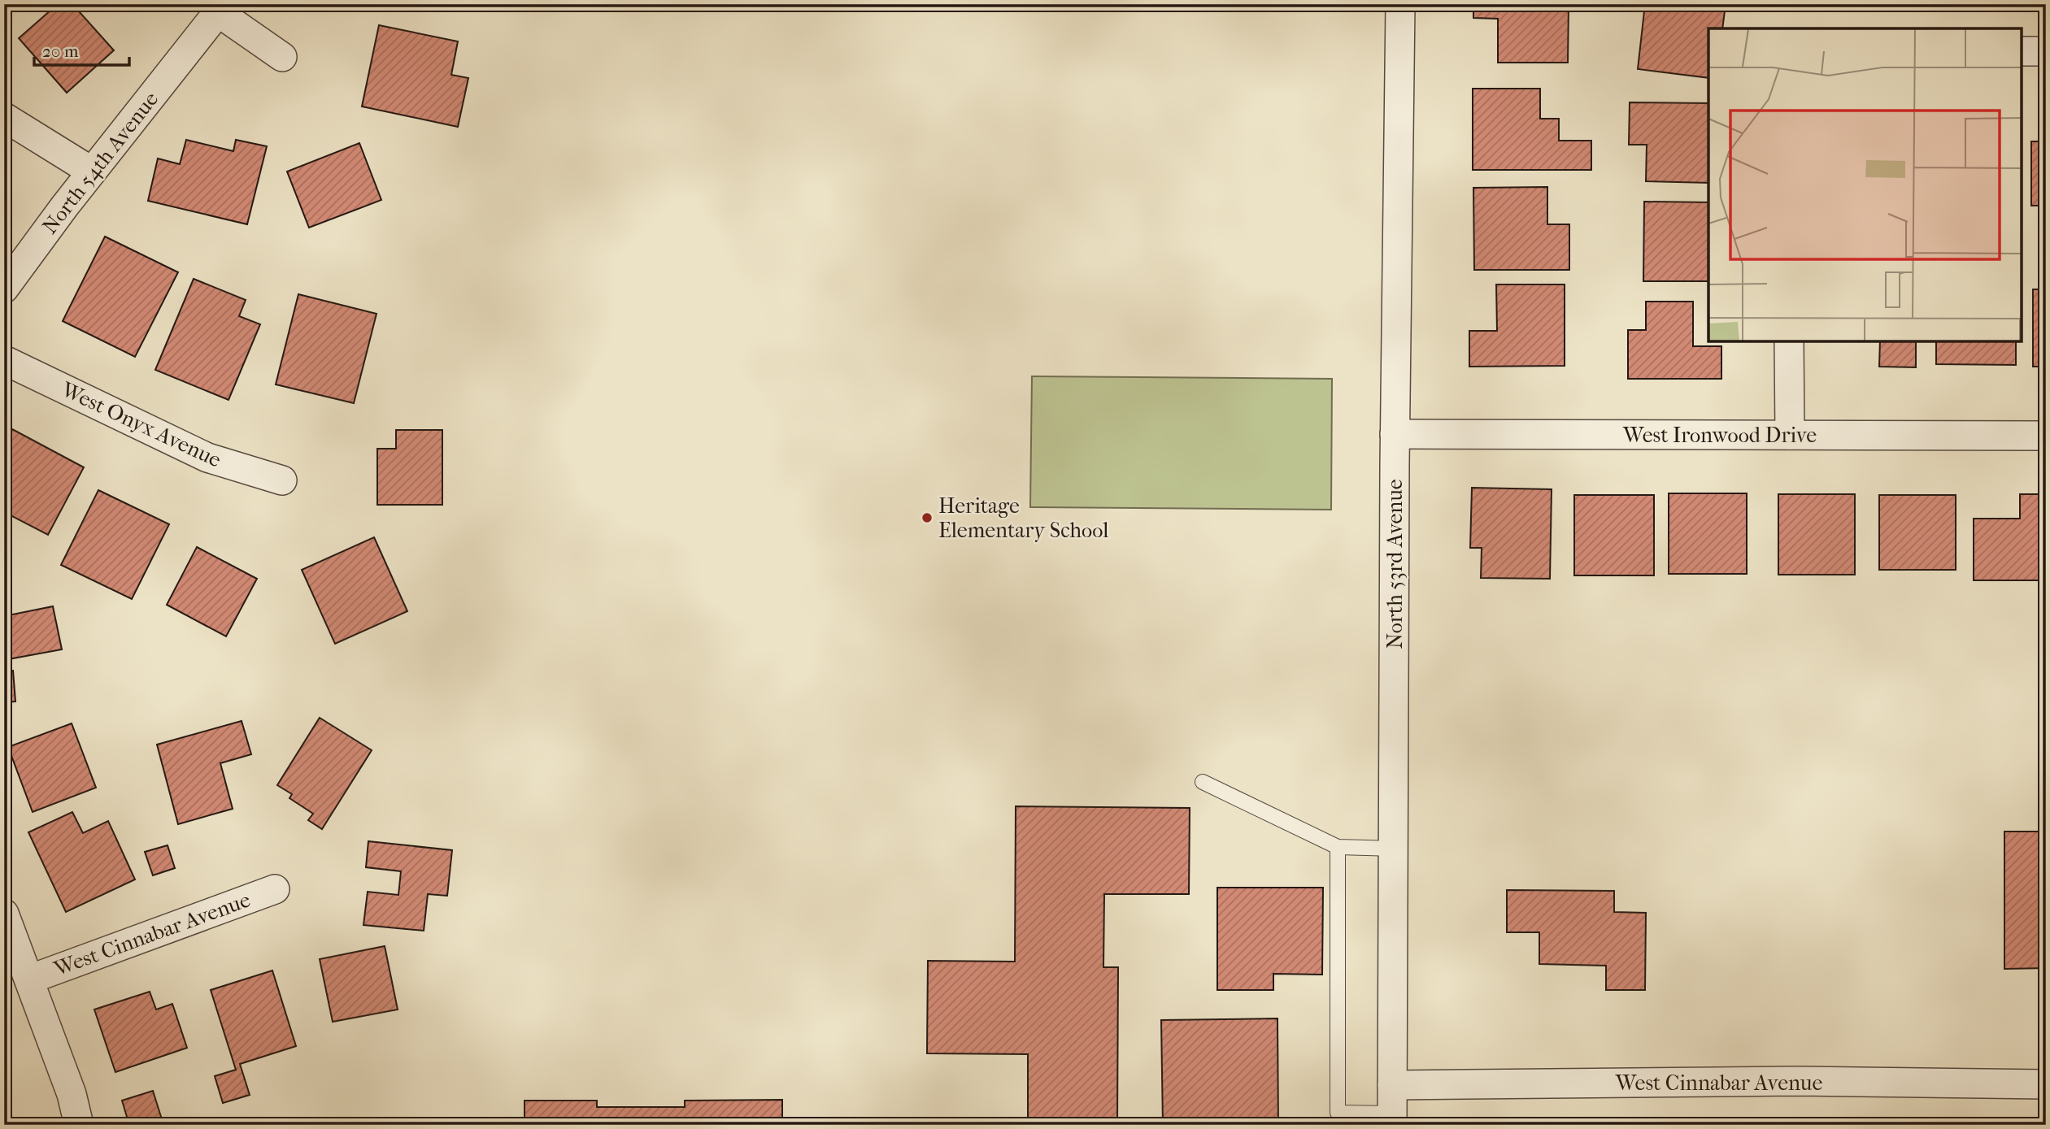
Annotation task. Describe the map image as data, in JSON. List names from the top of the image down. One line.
{"streets":{"street":["North 54th Avenue","West Onyx Avenue","West Ironwood Drive","North 53rd Avenue","West Cinnabar Avenue"]},"crossings":[["West Ironwood Drive","North 53rd Avenue"],["North 53rd Avenue","West Cinnabar Avenue"]],"places":["Heritage Elementary School"],"scale_bar":"20 m"}
